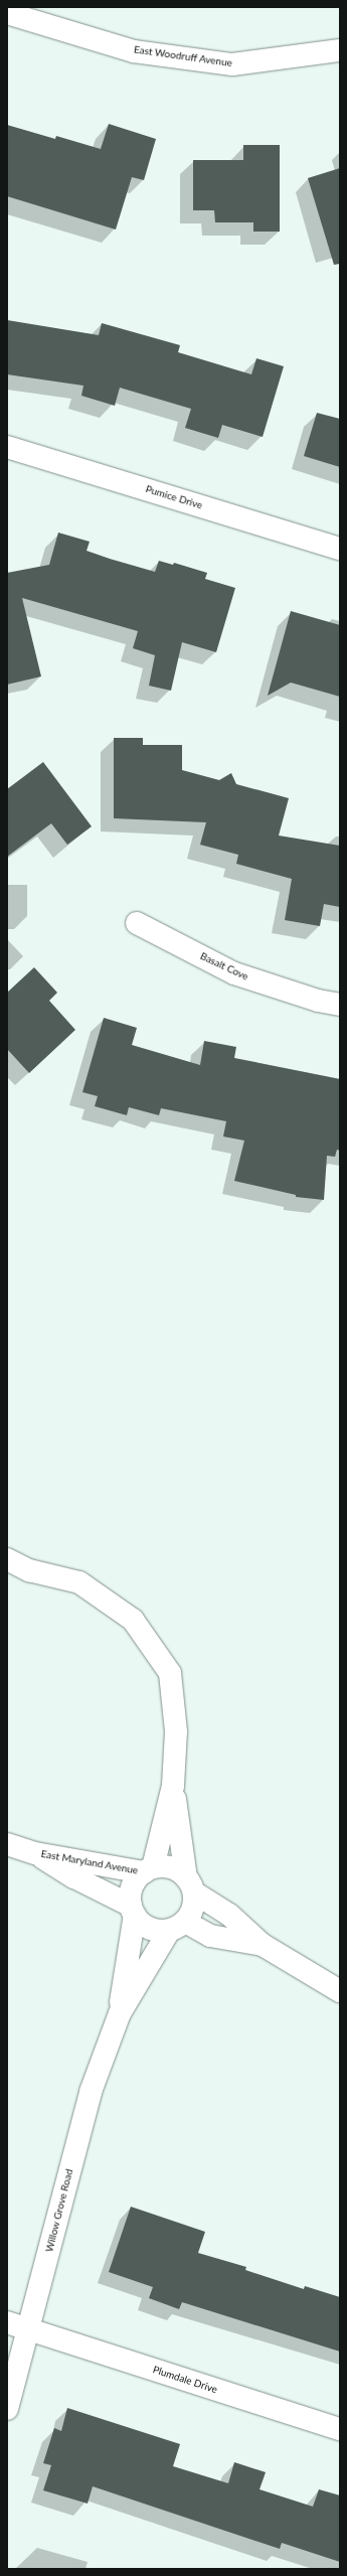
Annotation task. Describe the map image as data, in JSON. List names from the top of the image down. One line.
{"streets":{"street":["East Woodruff Avenue","Pumice Drive","Basalt Cove","East Maryland Avenue","Willow Grove Road","Plumdale Drive"]},"crossings":[["East Maryland Avenue","Willow Grove Road"],["Willow Grove Road","Plumdale Drive"]]}
